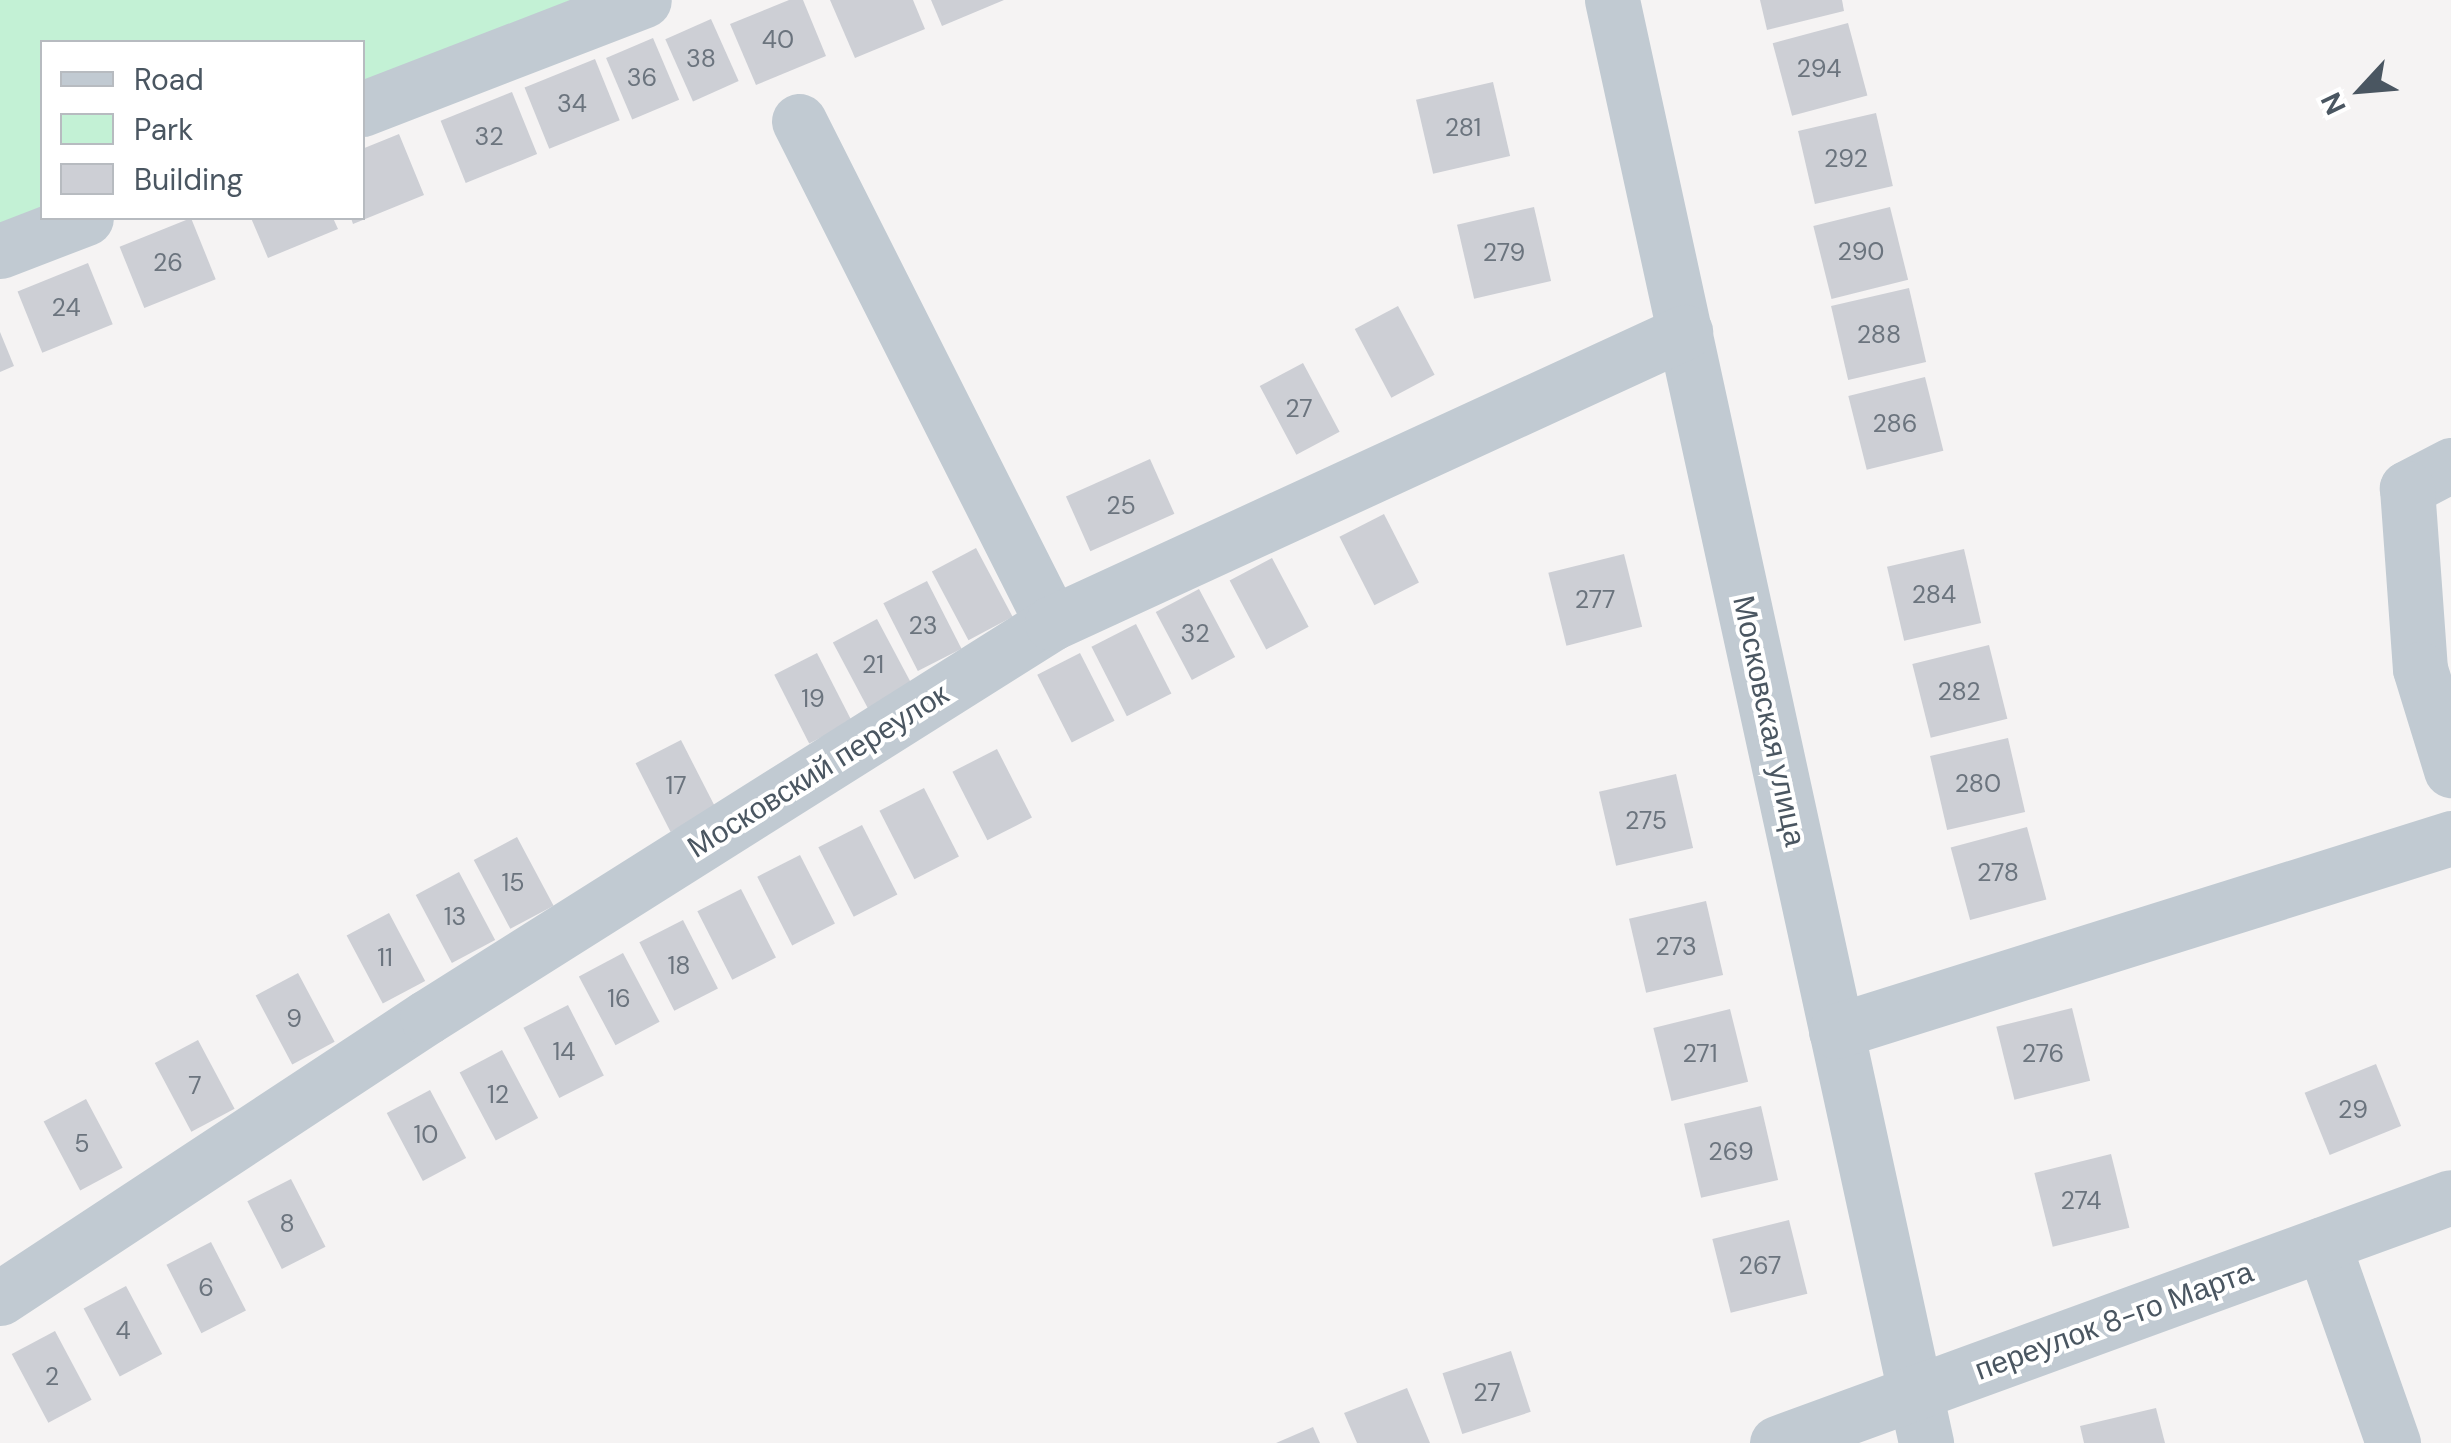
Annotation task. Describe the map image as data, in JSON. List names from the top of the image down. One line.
{"streets":{"street":["Московская улица","Московский переулок","переулок 8-го Марта"]},"crossings":[["Московская улица","Московский переулок"],["Московская улица","переулок 8-го Марта"]],"house_numbers":["40","38","294","36","34","281","32","292","290","279","26","24","288","27","286","25","284","277","23","32","21","282","19","280","17","275","278","15","13","273","11","18","16","9","14","271","276","7","12","29","10","5","269","274","8","267","6","4","2","27"],"legend":["Road","Park","Building"],"north":"bottom left"}
